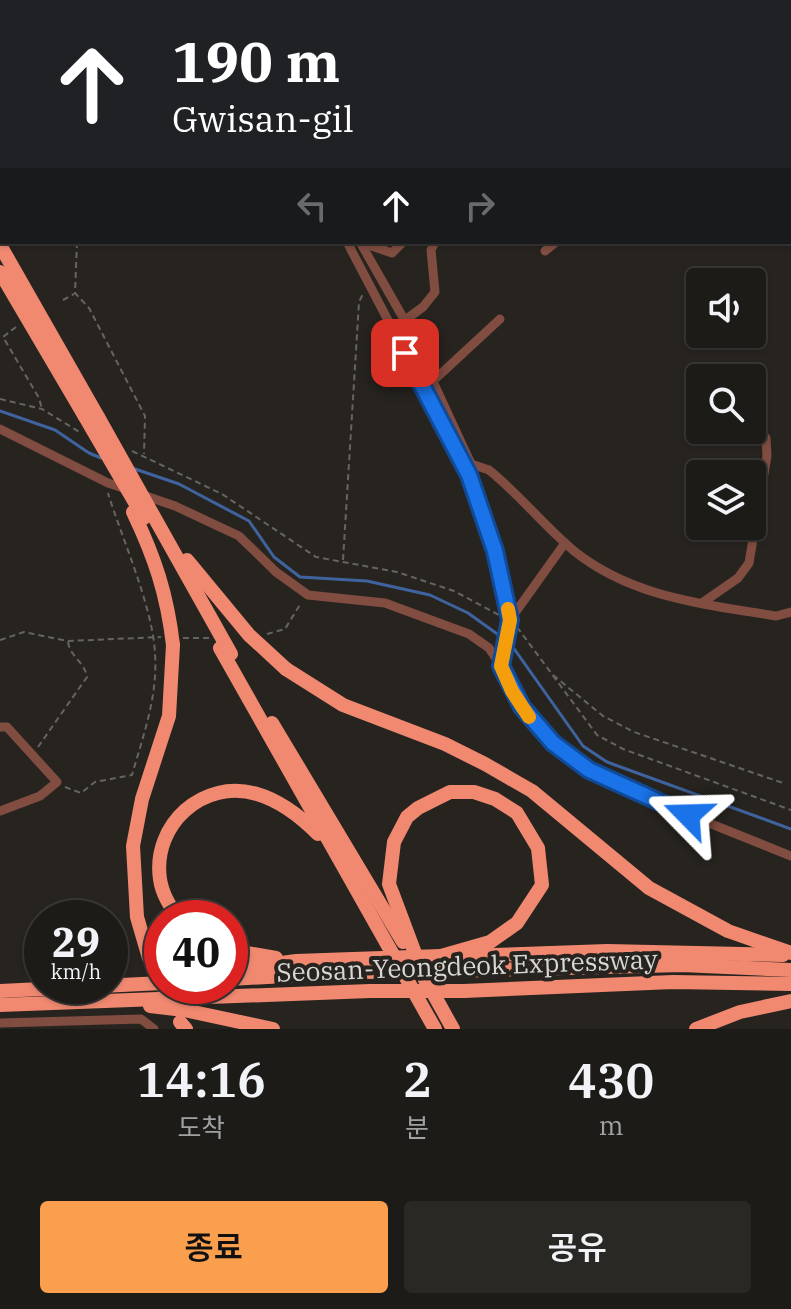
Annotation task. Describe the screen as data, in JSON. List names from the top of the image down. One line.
{"streets":{"highway":["Seosan-Yeongdeok Expressway"]},"page":{"turn":["190 m","Gwisan-gil"],"speed":"29 km/h","limit":"40","eta":["14:16","도착","2","분","430","m"],"buttons":["종료","공유"]}}
